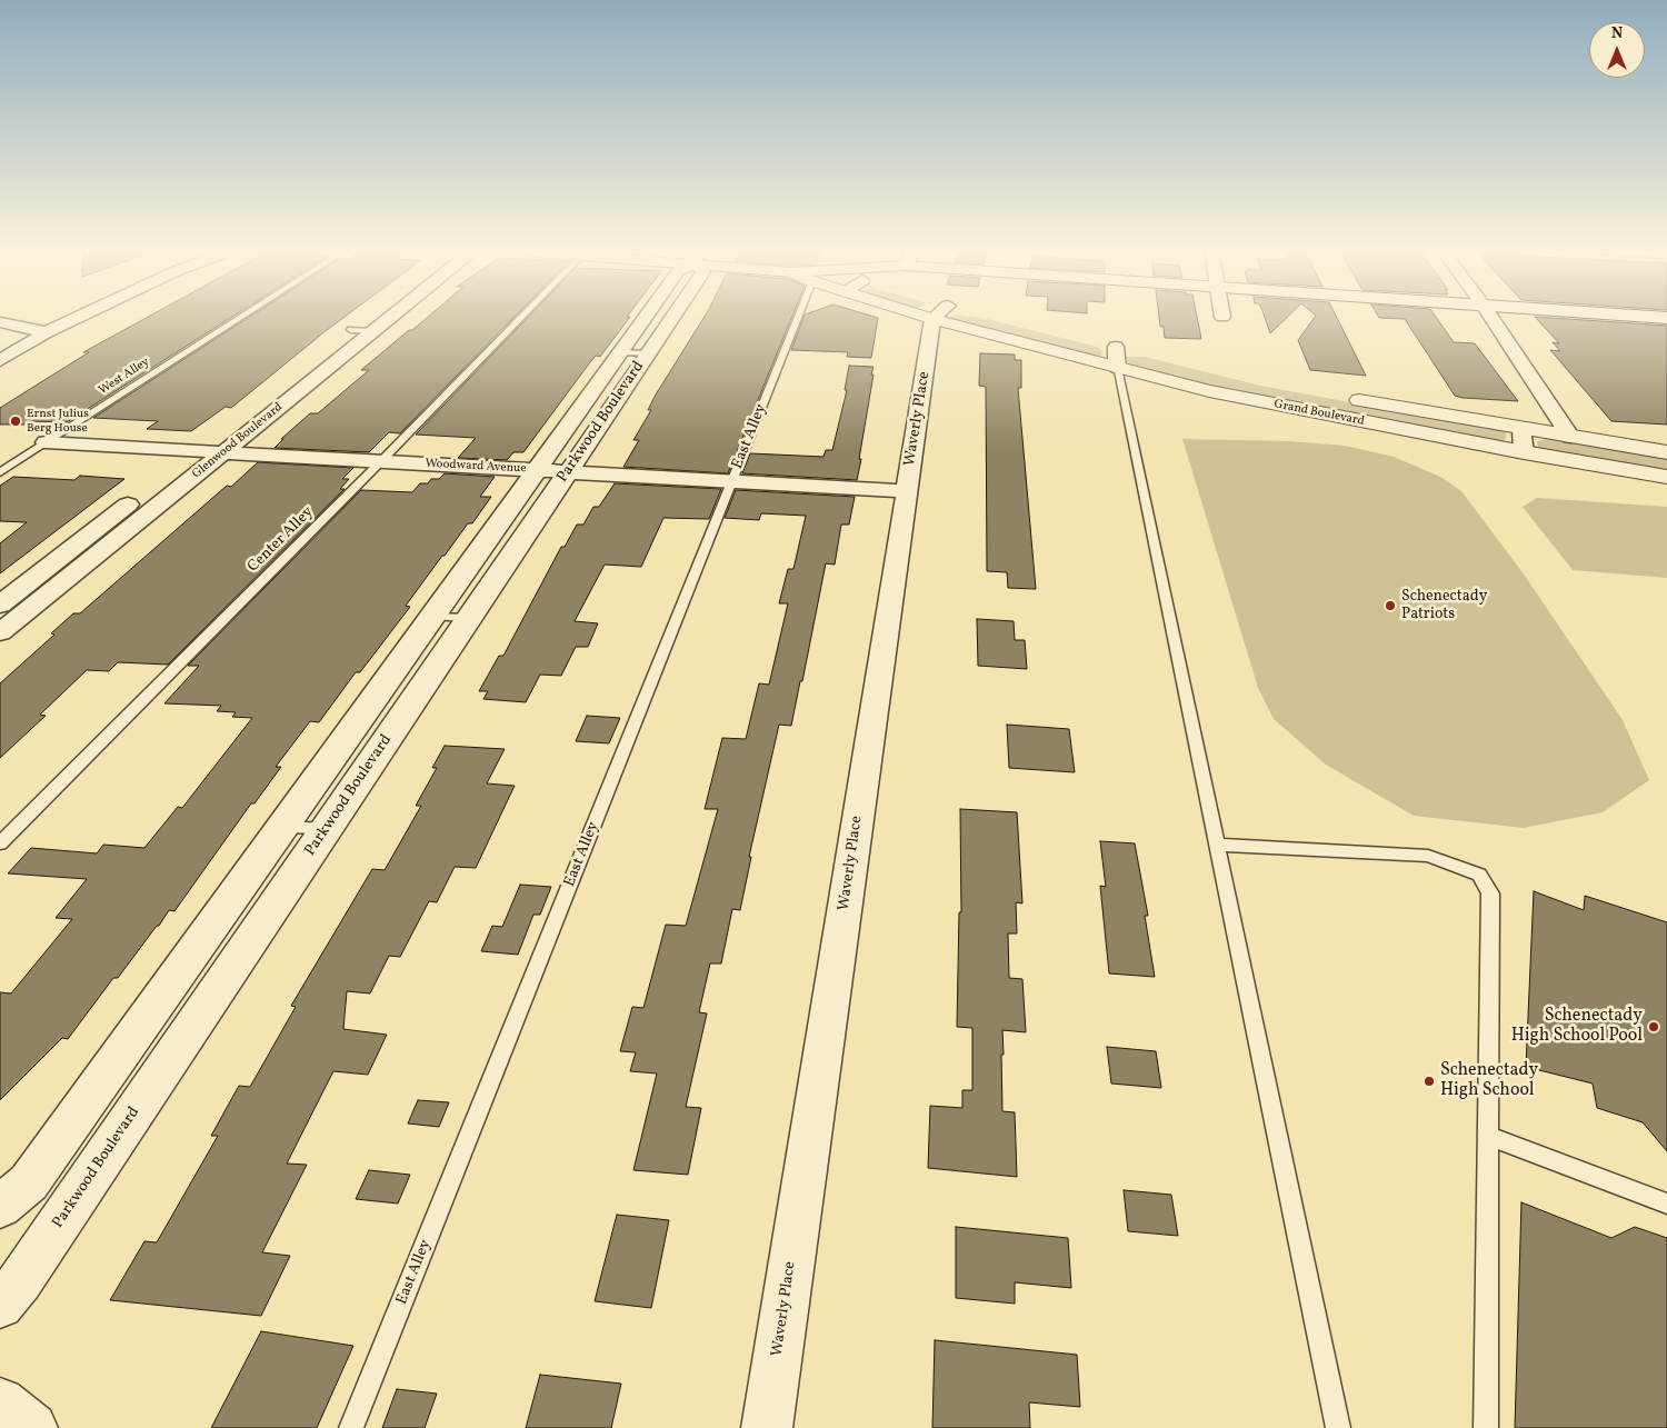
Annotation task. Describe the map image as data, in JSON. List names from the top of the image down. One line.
{"streets":{"street":["Grand Boulevard","Waverly Place","Parkwood Boulevard","Glenwood Boulevard","Woodward Avenue"],"lane":["West Alley","East Alley","Center Alley"]},"crossings":[["West Alley","Woodward Avenue"],["Waverly Place","Woodward Avenue"],["Parkwood Boulevard","Woodward Avenue"],["East Alley","Woodward Avenue"],["Glenwood Boulevard","Woodward Avenue"],["Woodward Avenue","Center Alley"]],"places":["Ernst Julius Berg House","Schenectady Patriots","Schenectady High School Pool","Schenectady High School"],"north":"top"}
